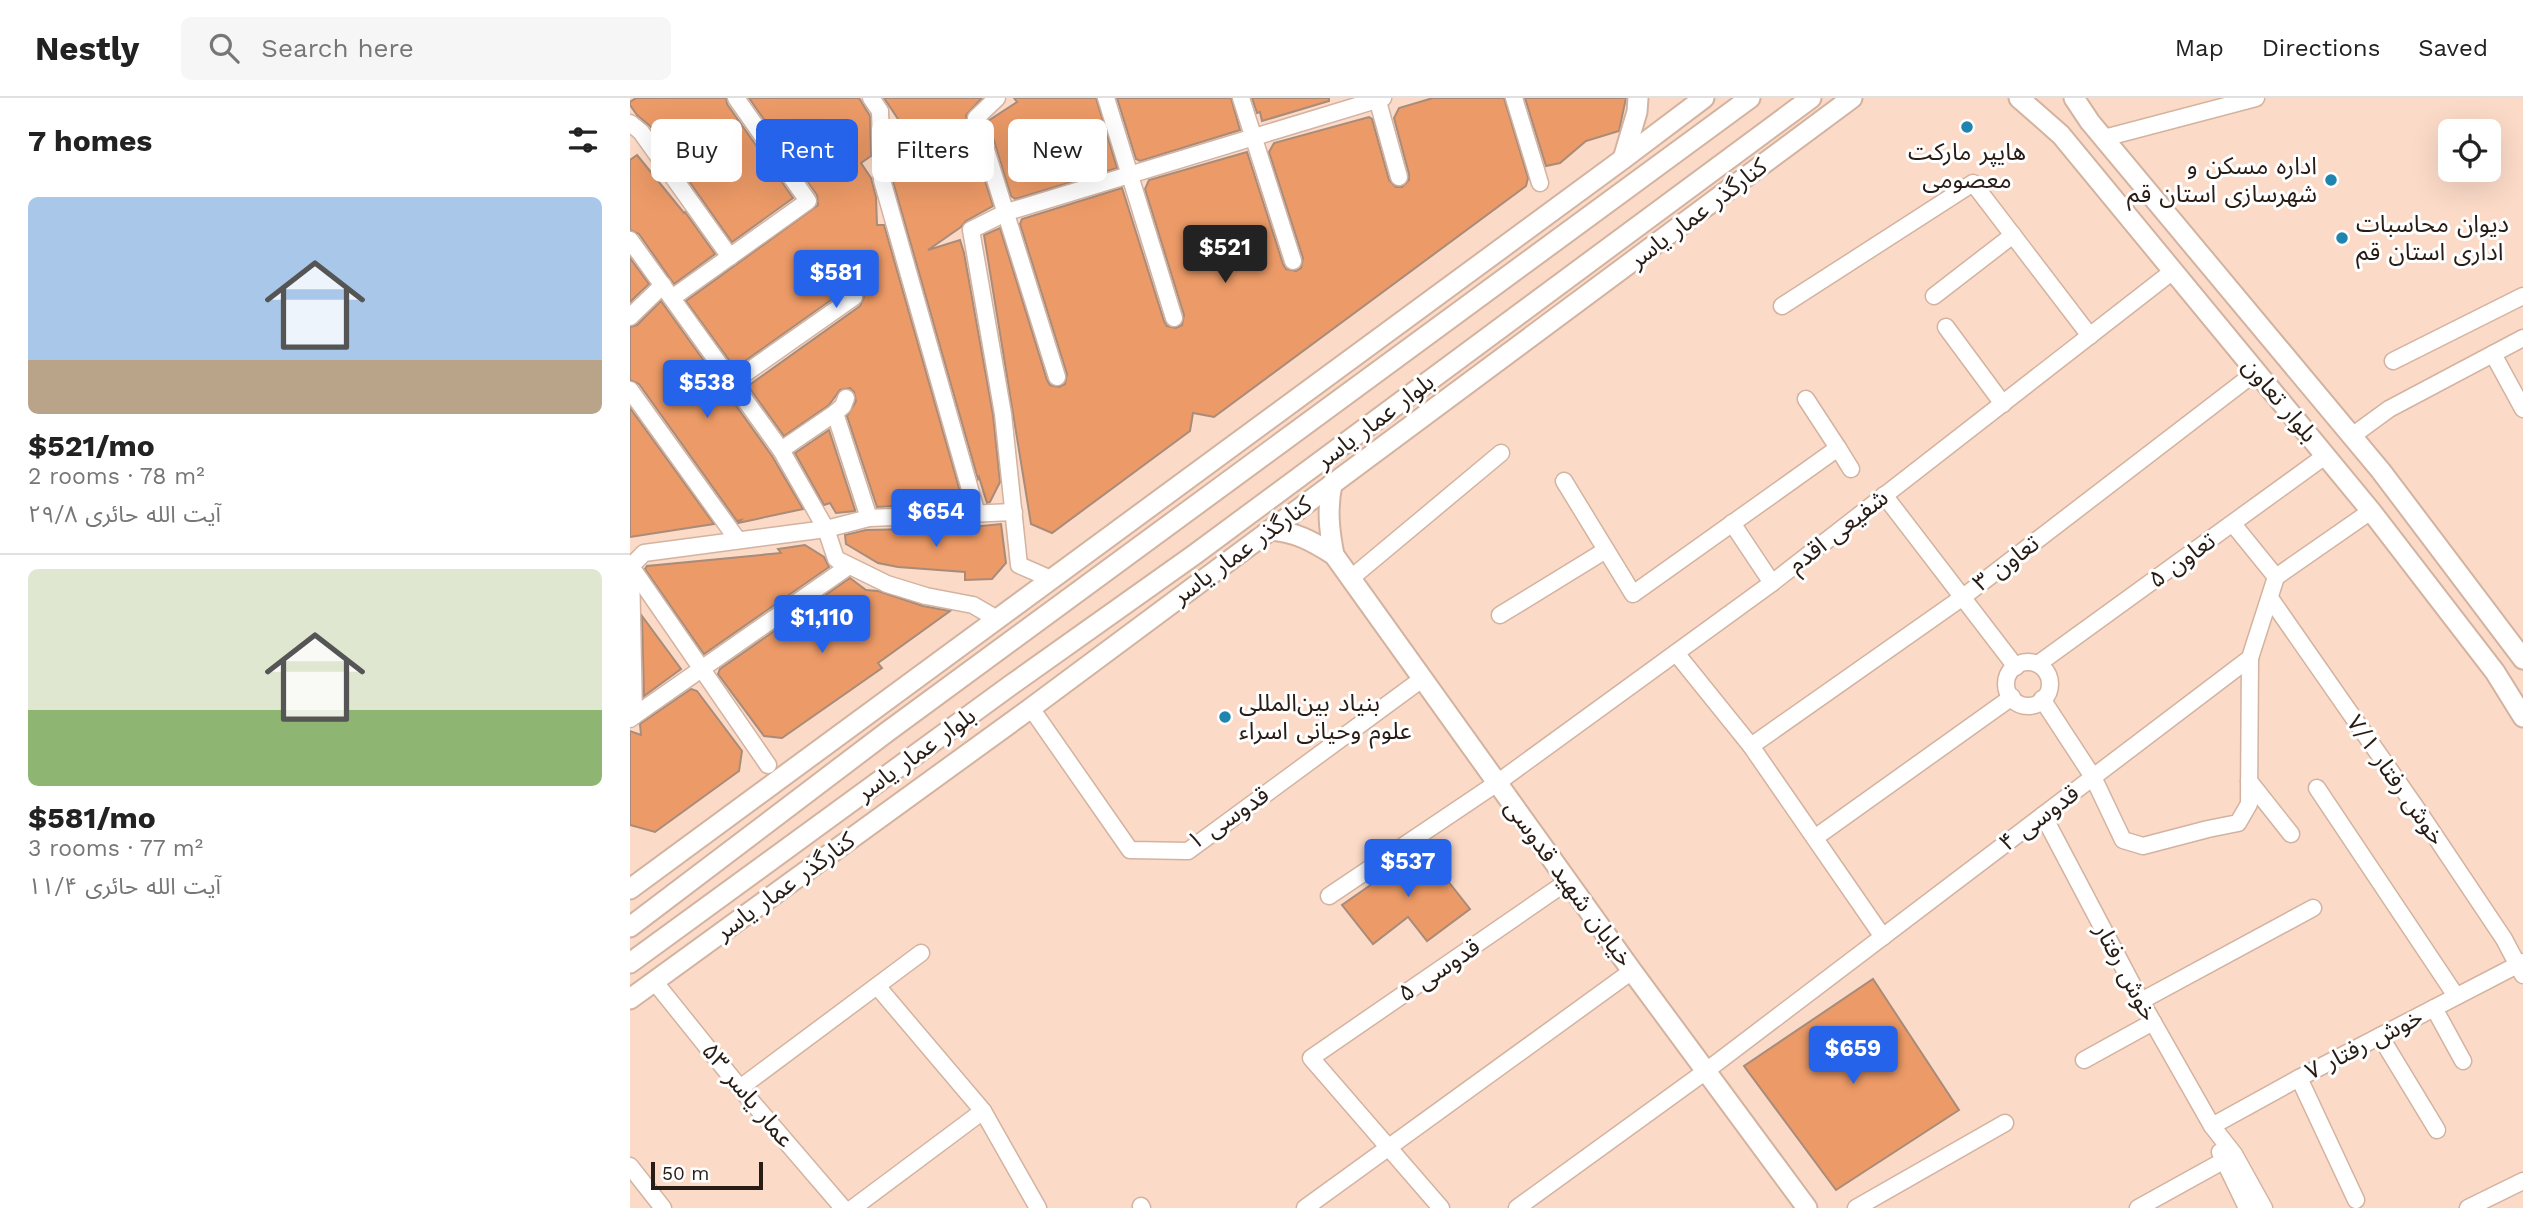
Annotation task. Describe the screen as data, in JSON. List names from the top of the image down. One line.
{"streets":{"main road":["کنارگذر عمار یاسر","بلوار تعاون","بلوار عمار یاسر","خیابان شهید قدوسی"],"street":["شفیعی اقدم","تعاون ۵","تعاون ۳","خوش رفتار ۷/۱","قدوسی ۱","قدوسی ۴","قدوسی ۵","خوش رفتار","خوش رفتار ۷","عمار یاسر ۵۳"]},"crossings":[["کنارگذر عمار یاسر","قدوسی ۱"],["کنارگذر عمار یاسر","عمار یاسر ۵۳"],["بلوار تعاون","شفیعی اقدم"],["بلوار تعاون","تعاون ۵"],["بلوار تعاون","تعاون ۳"],["شفیعی اقدم","خیابان شهید قدوسی"],["خوش رفتار ۷/۱","خوش رفتار ۷"],["قدوسی ۱","خیابان شهید قدوسی"],["قدوسی ۴","خیابان شهید قدوسی"],["قدوسی ۴","خوش رفتار"],["خیابان شهید قدوسی","قدوسی ۵"],["خوش رفتار","خوش رفتار ۷"]],"places":["هایپر مارکت معصومی","اداره مسکن و شهرسازی استان قم","دیوان محاسبات اداری استان قم","بنیاد بین‌المللی علوم وحیانی اسراء"],"scale_bar":"50 m","page":{"header":"Nestly","search":"Search here","nav":["Map","Directions","Saved"],"heading":"7 homes","chip":["Buy","Rent","Filters","New"],"list":[{"name":"$521/mo","note":"2 rooms · 78 m² · آیت الله حائری ۲۹/۸"},{"name":"$581/mo","note":"3 rooms · 77 m² · آیت الله حائری ۱۱/۴"}],"price":["$521","$581","$538","$654","$1,110","$537","$659"],"scale":"50 m"}}
